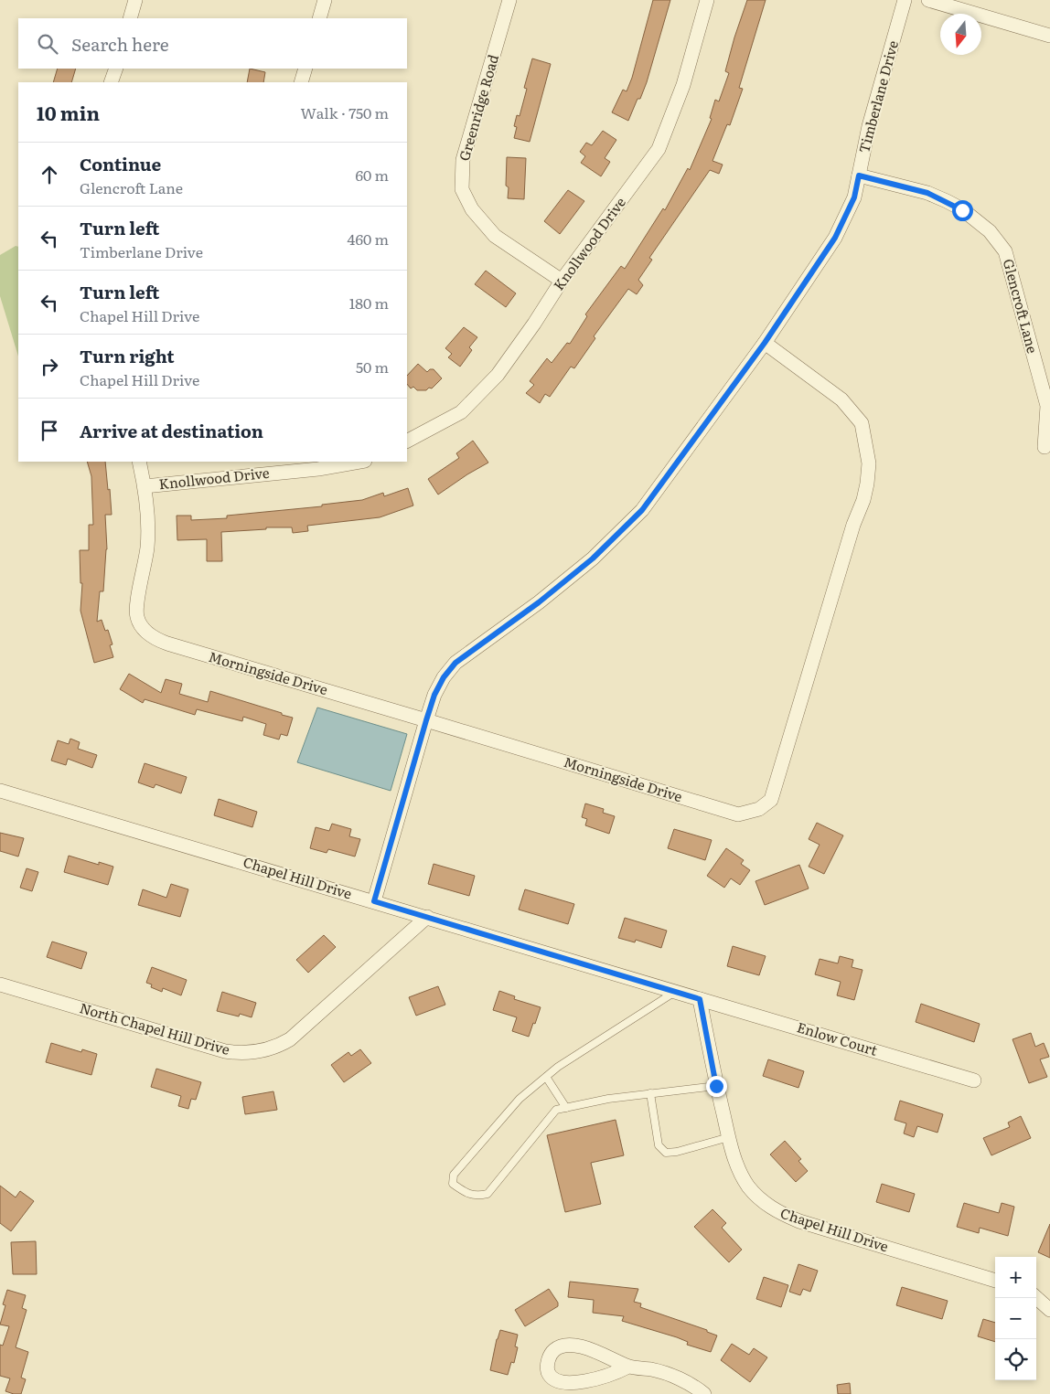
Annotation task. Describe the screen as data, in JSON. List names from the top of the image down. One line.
{"streets":{"street":["Timberlane Drive","Greenridge Road","Knollwood Drive","Glencroft Lane","Morningside Drive","Chapel Hill Drive","North Chapel Hill Drive","Enlow Court"]},"crossings":[["Timberlane Drive","Glencroft Lane"],["Timberlane Drive","Morningside Drive"],["Timberlane Drive","Chapel Hill Drive"],["Greenridge Road","Knollwood Drive"],["Knollwood Drive","Morningside Drive"],["Chapel Hill Drive","North Chapel Hill Drive"],["Chapel Hill Drive","Enlow Court"]],"north":"bottom","page":{"search":"Search here","heading":["10 min","Walk · 750 m"],"list":[["Continue","Glencroft Lane","60 m"],["Turn left","Timberlane Drive","460 m"],["Turn left","Chapel Hill Drive","180 m"],["Turn right","Chapel Hill Drive","50 m"],"Arrive at destination"],"map_buttons":["+","−"]}}
